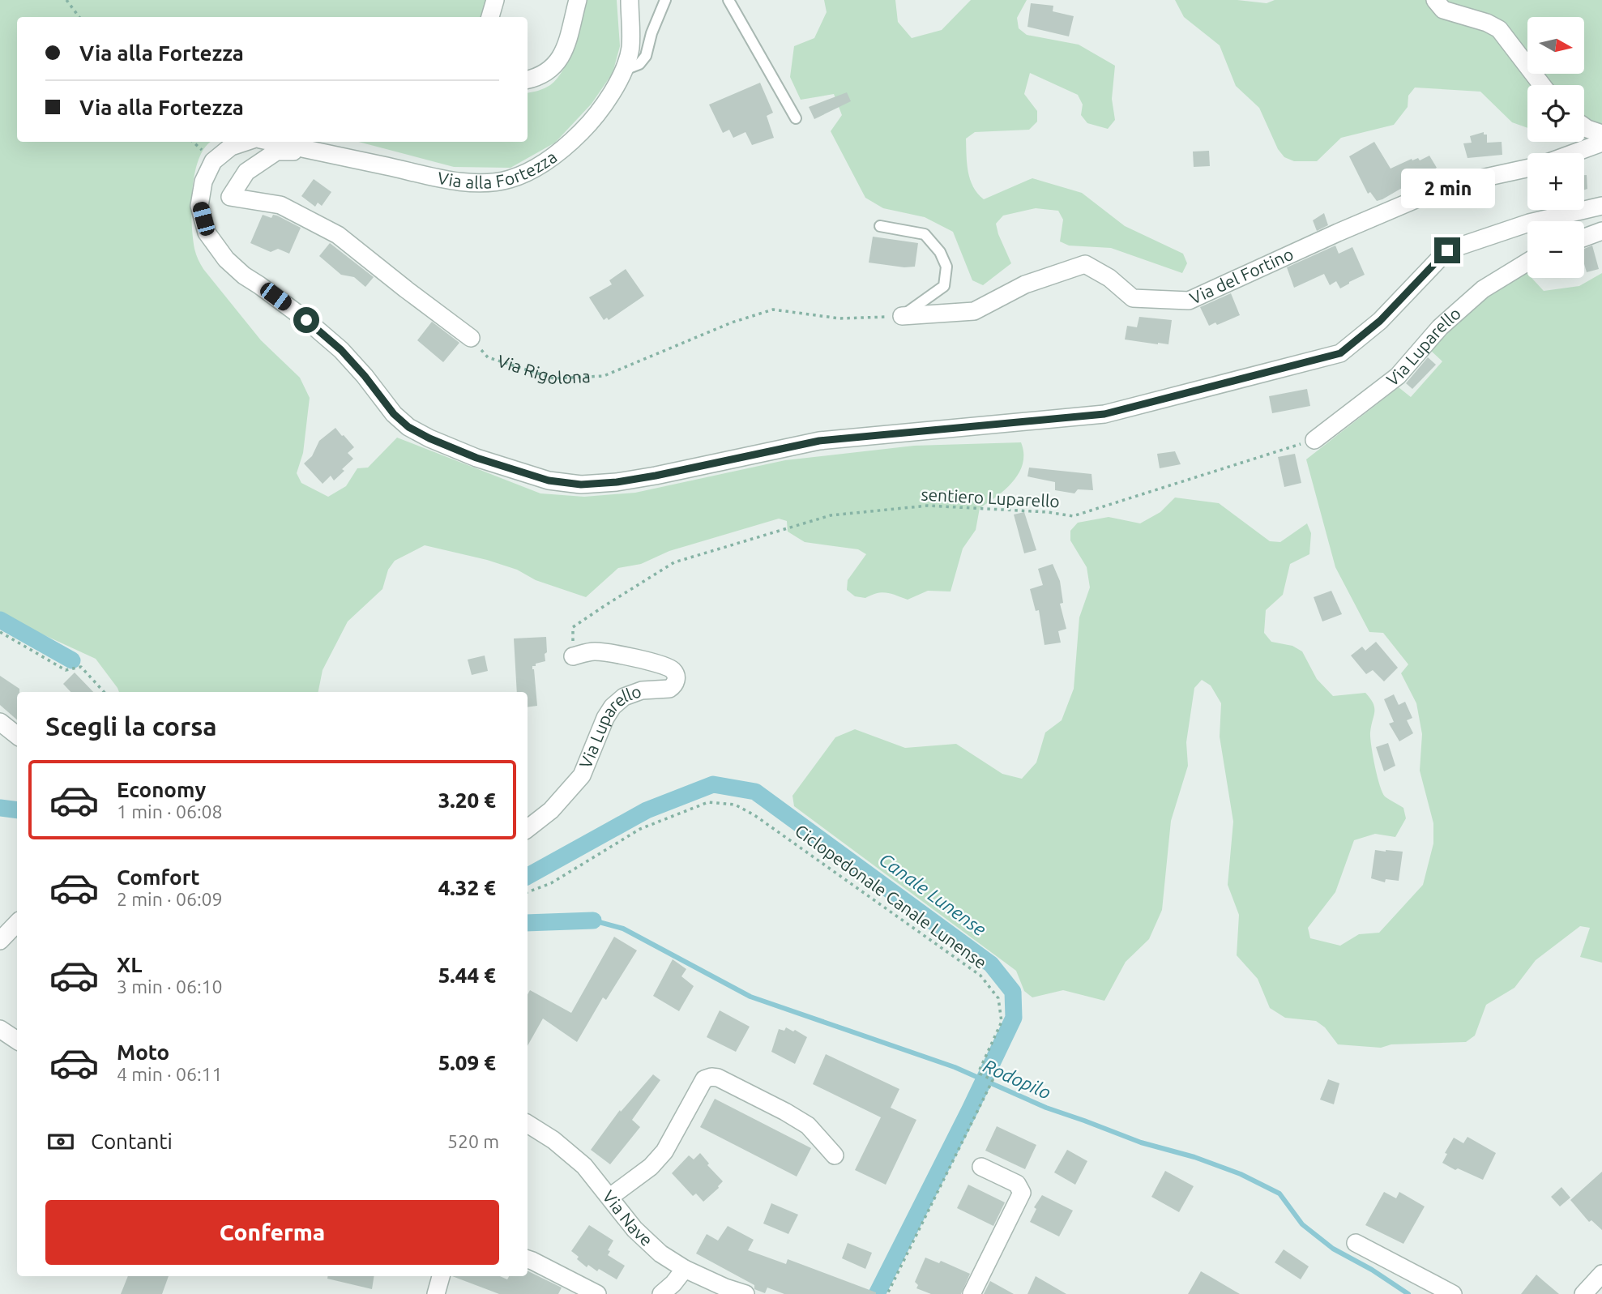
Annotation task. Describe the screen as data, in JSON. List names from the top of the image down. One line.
{"streets":{"street":["Via alla Fortezza","Via del Fortino","Via Luparello","Via Nave"],"path":["Via Rigolona","sentiero Luparello","Ciclopedonale Canale Lunense"]},"crossings":[["Via del Fortino","Via Rigolona"],["Via Luparello","sentiero Luparello"]],"water":["Canale Lunense","Rodopilo"],"north":"right","page":{"map_buttons":["+","−"],"banner":["Via alla Fortezza","Via alla Fortezza"],"bubble":"2 min","heading":"Scegli la corsa","list":[{"name":"Economy","note":"1 min · 06:08","value":"3.20 €"},{"name":"Comfort","note":"2 min · 06:09","value":"4.32 €"},{"name":"XL","note":"3 min · 06:10","value":"5.44 €"},{"name":"Moto","note":"4 min · 06:11","value":"5.09 €"}],"pay":["Contanti","520 m"],"buttons":"Conferma"}}
